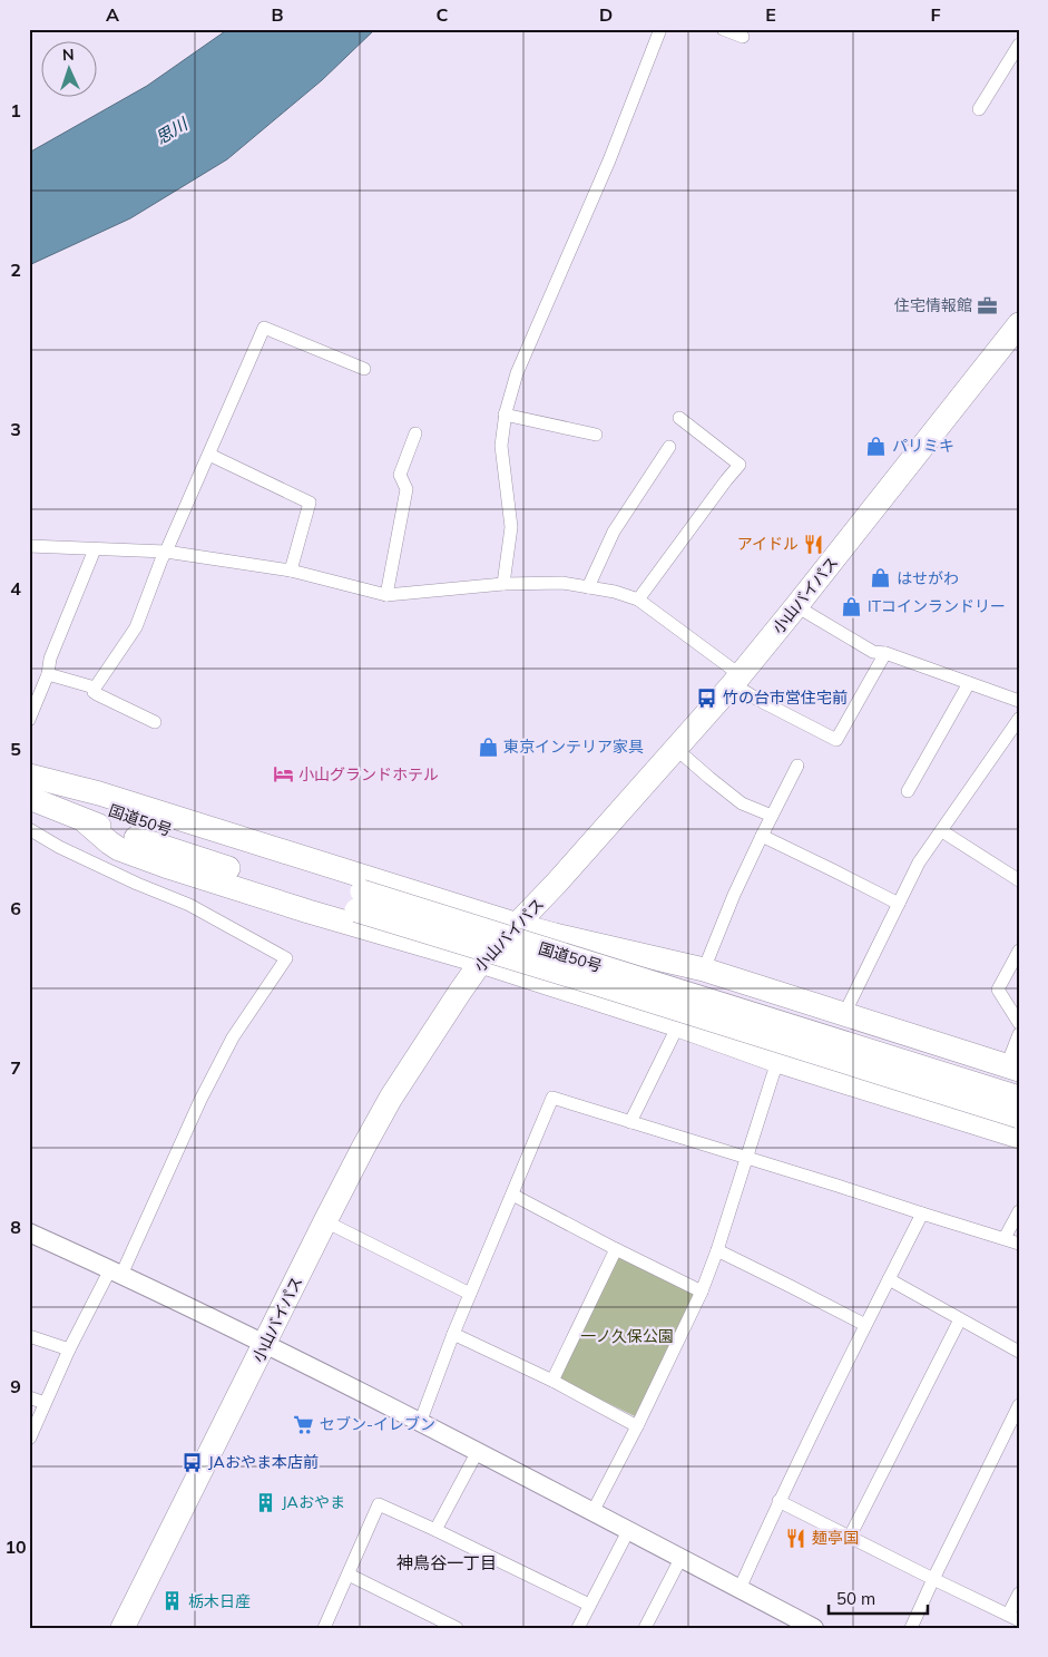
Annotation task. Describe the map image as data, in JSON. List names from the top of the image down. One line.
{"streets":{"highway":["小山バイパス","国道50号"]},"districts":["神鳥谷一丁目"],"water":["思川"],"parks":["一ノ久保公園"],"places":{"office":["住宅情報館"],"shop":["パリミキ","はせがわ","ITコインランドリー","東京インテリア家具"],"restaurant":["アイドル","麺亭国"],"bus stop":["竹の台市営住宅前","JAおやま本店前"],"hotel":["小山グランドホテル"],"supermarket":["セブン-イレブン"],"building":["JAおやま","栃木日産"]},"scale_bar":"50 m","north":"top","grid":{"columns":["A","B","C","D","E","F"],"rows":["1","2","3","4","5","6","7","8","9","10"]}}
